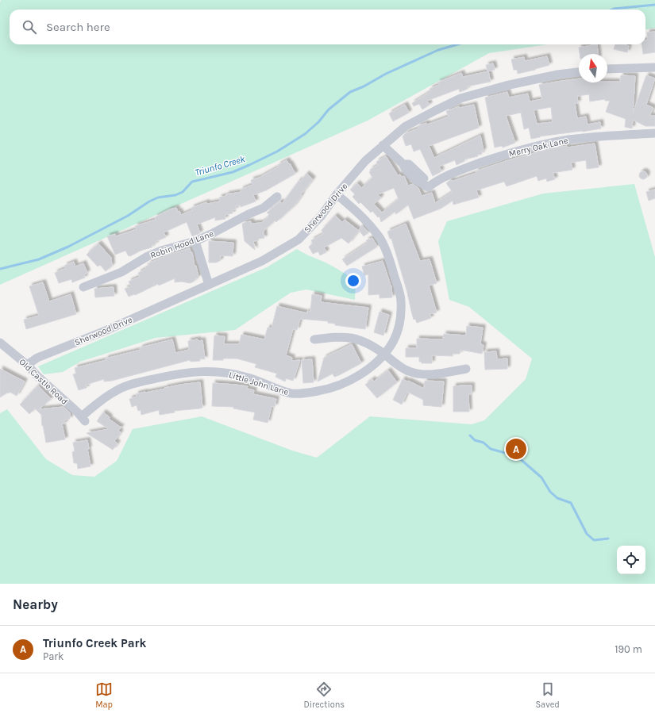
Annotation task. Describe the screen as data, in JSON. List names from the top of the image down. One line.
{"streets":{"street":["Merry Oak Lane","Sherwood Drive","Robin Hood Lane","Old Castle Road","Little John Lane"]},"crossings":[["Merry Oak Lane","Sherwood Drive"],["Sherwood Drive","Old Castle Road"],["Sherwood Drive","Little John Lane"],["Old Castle Road","Little John Lane"]],"water":["Triunfo Creek"],"north":"top","page":{"search":"Search here","pins":"A","heading":"Nearby","list":[{"mark":"A","name":"Triunfo Creek Park","note":"Park","value":"190 m"}],"nav":["Map","Directions","Saved"]}}
